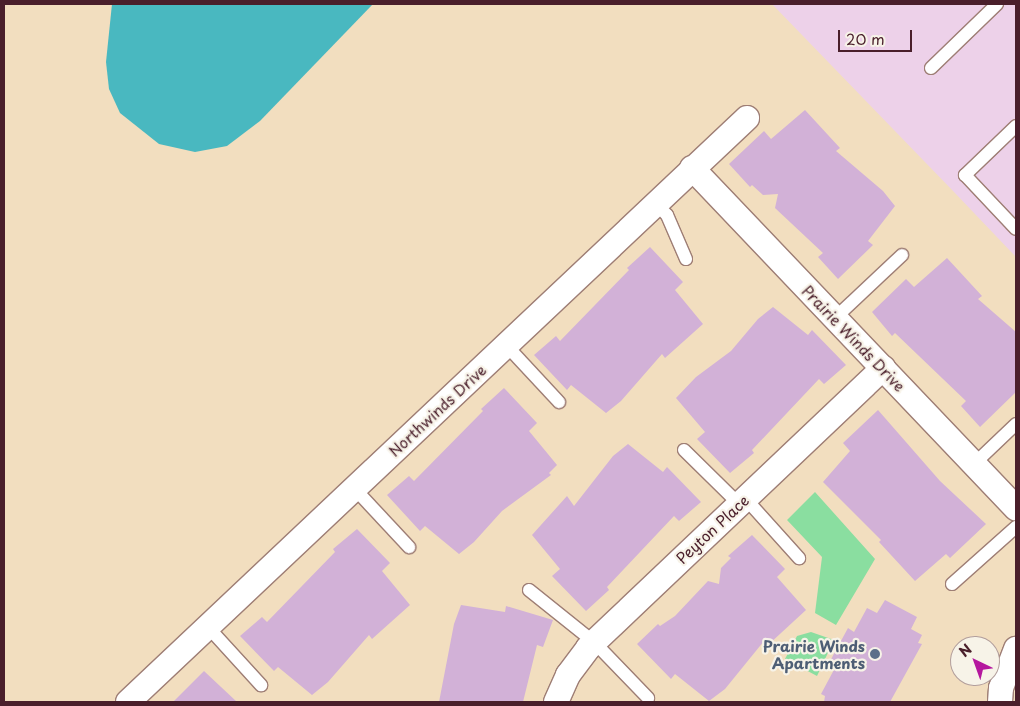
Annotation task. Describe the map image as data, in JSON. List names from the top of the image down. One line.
{"streets":{"street":["Prairie Winds Drive","Northwinds Drive","Peyton Place"]},"crossings":[["Prairie Winds Drive","Northwinds Drive"],["Prairie Winds Drive","Peyton Place"]],"places":["Prairie Winds Apartments"],"scale_bar":"20 m","north":"top left"}
